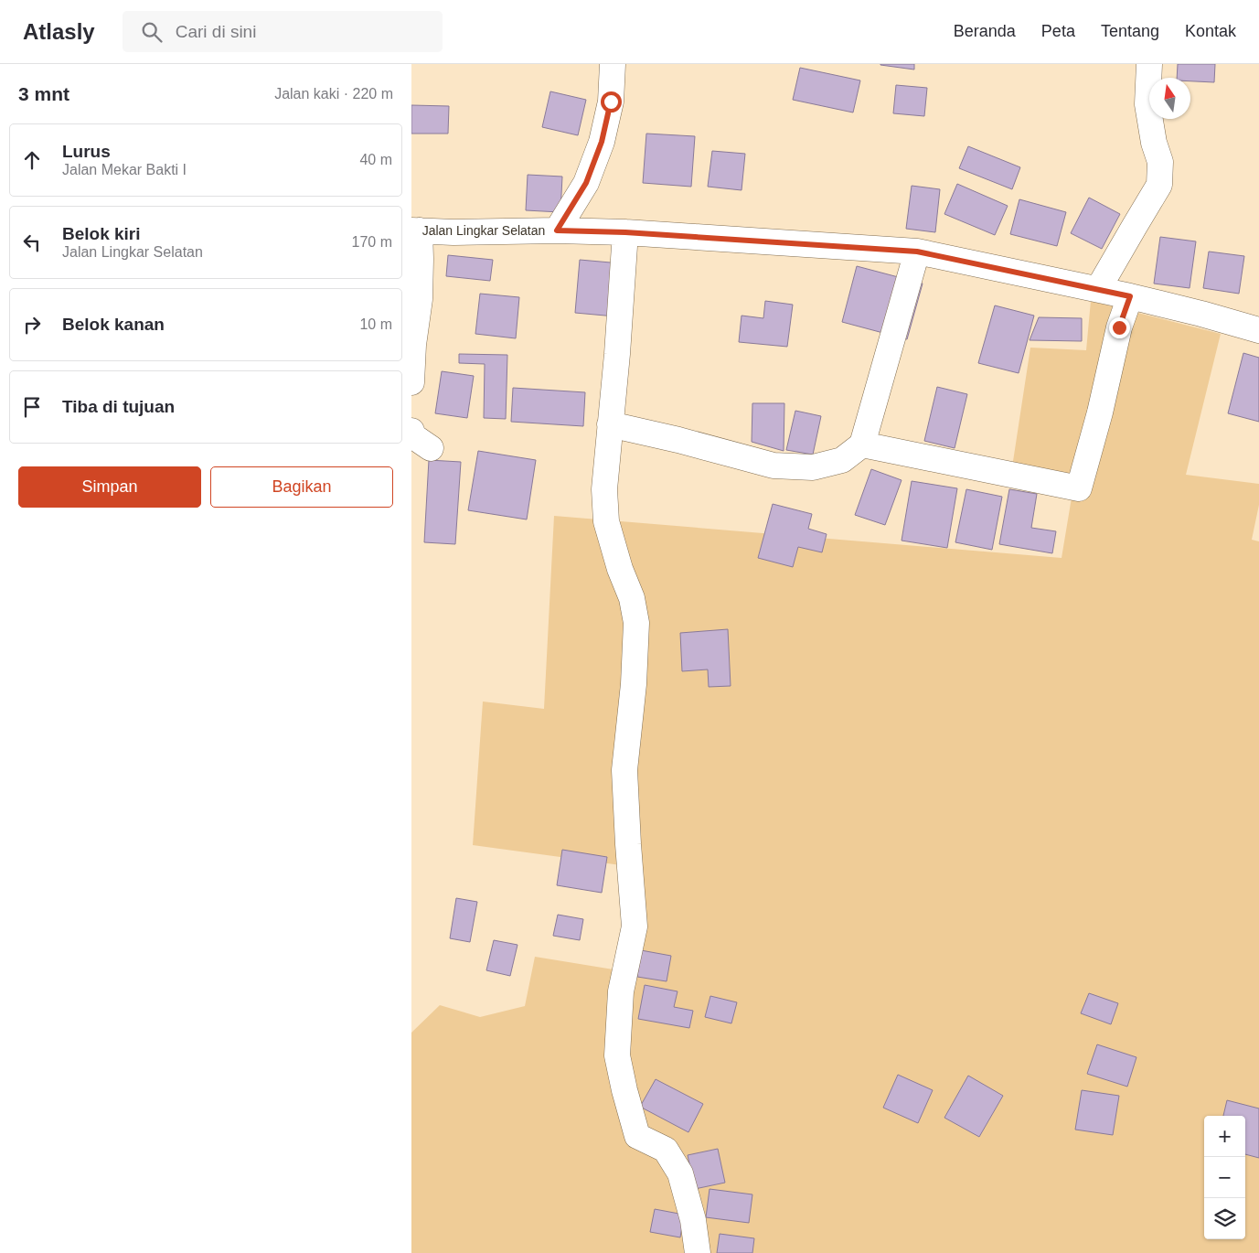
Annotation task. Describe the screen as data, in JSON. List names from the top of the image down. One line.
{"streets":{"street":["Jalan Lingkar Selatan"]},"north":"top","page":{"header":"Atlasly","search":"Cari di sini","nav":["Beranda","Peta","Tentang","Kontak"],"heading":["3 mnt","Jalan kaki · 220 m"],"list":[["Lurus","Jalan Mekar Bakti I","40 m"],["Belok kiri","Jalan Lingkar Selatan","170 m"],["Belok kanan","10 m"],"Tiba di tujuan"],"buttons":["Simpan","Bagikan"],"map_buttons":["+","−"]}}
